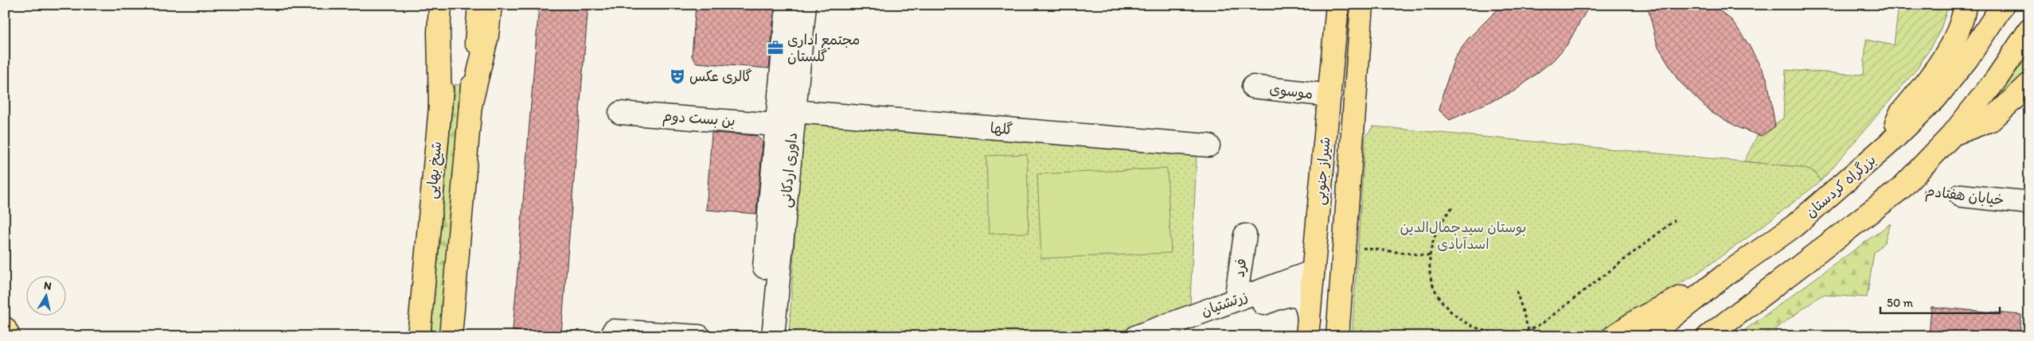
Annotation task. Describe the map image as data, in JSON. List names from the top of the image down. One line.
{"streets":{"main road":["شیخ بهایی","شیراز جنوبی","بزرگراه کردستان"],"street":["موسوی","بن بست دوم","گلها","داوری اردکانی","خیابان هفتادم","فرد","زرتشتیان"]},"crossings":[["موسوی","شیراز جنوبی"],["بن بست دوم","داوری اردکانی"],["گلها","داوری اردکانی"],["شیراز جنوبی","زرتشتیان"],["فرد","زرتشتیان"]],"parks":["بوستان سیدجمال‌الدین اسدآبادی"],"places":{"office":["مجتمع اداری گلستان"],"theatre":["گالری عکس"]},"scale_bar":"50 m","north":"top"}
